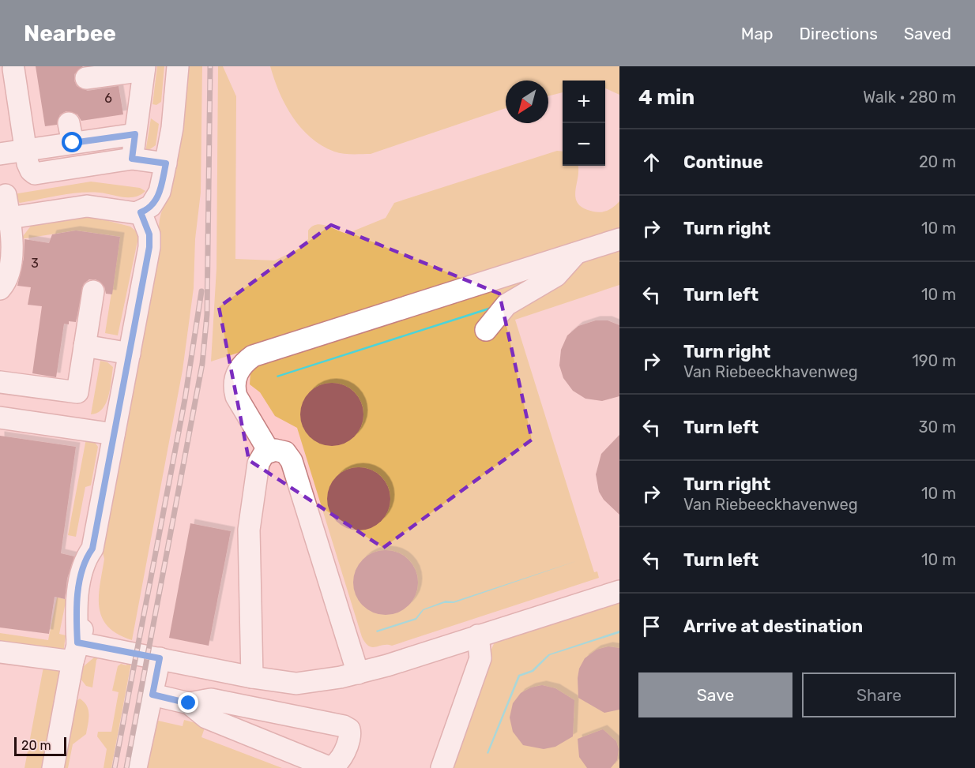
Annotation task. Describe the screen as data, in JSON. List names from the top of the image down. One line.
{"house_numbers":["6","3"],"scale_bar":"20 m","north":"bottom left","page":{"header":"Nearbee","nav":["Map","Directions","Saved"],"heading":["4 min","Walk · 280 m"],"map_buttons":["+","−"],"list":[["Continue","20 m"],["Turn right","10 m"],["Turn left","10 m"],["Turn right","Van Riebeeckhavenweg","190 m"],["Turn left","30 m"],["Turn right","Van Riebeeckhavenweg","10 m"],["Turn left","10 m"],"Arrive at destination"],"buttons":["Save","Share"],"scale":"20 m"}}
